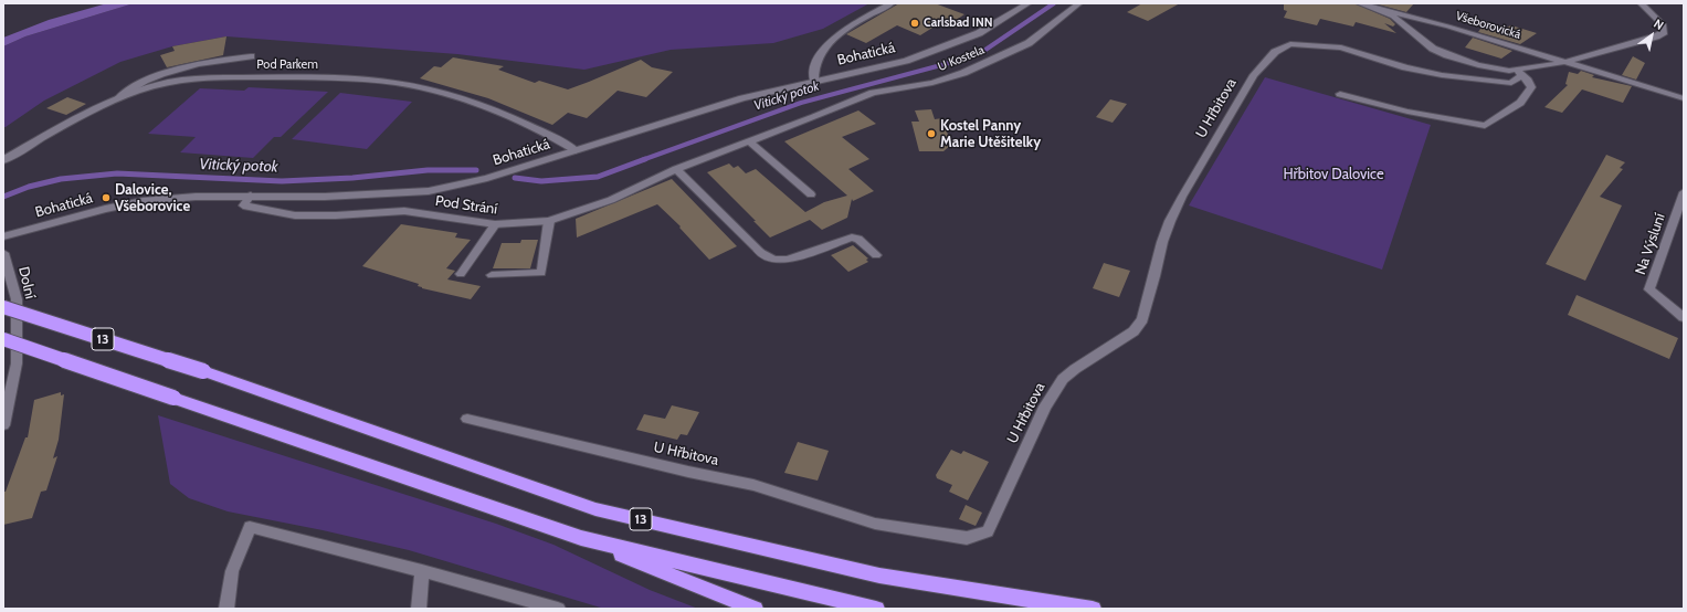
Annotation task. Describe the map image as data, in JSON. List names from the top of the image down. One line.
{"streets":{"highway":["13"],"street":["Všeborovická","Bohatická","U Kostela","Pod Parkem","U Hřbitova","Pod Strání","Na Výsluní","Dolní"]},"crossings":[["Všeborovická","U Hřbitova"],["Bohatická","Pod Parkem"],["Bohatická","Pod Strání"],["U Kostela","Pod Strání"]],"water":["Vitický potok"],"parks":["Hřbitov Dalovice"],"places":["Carlsbad INN","Kostel Panny Marie Utěšitelky","Dalovice, Všeborovice"],"north":"top right"}
